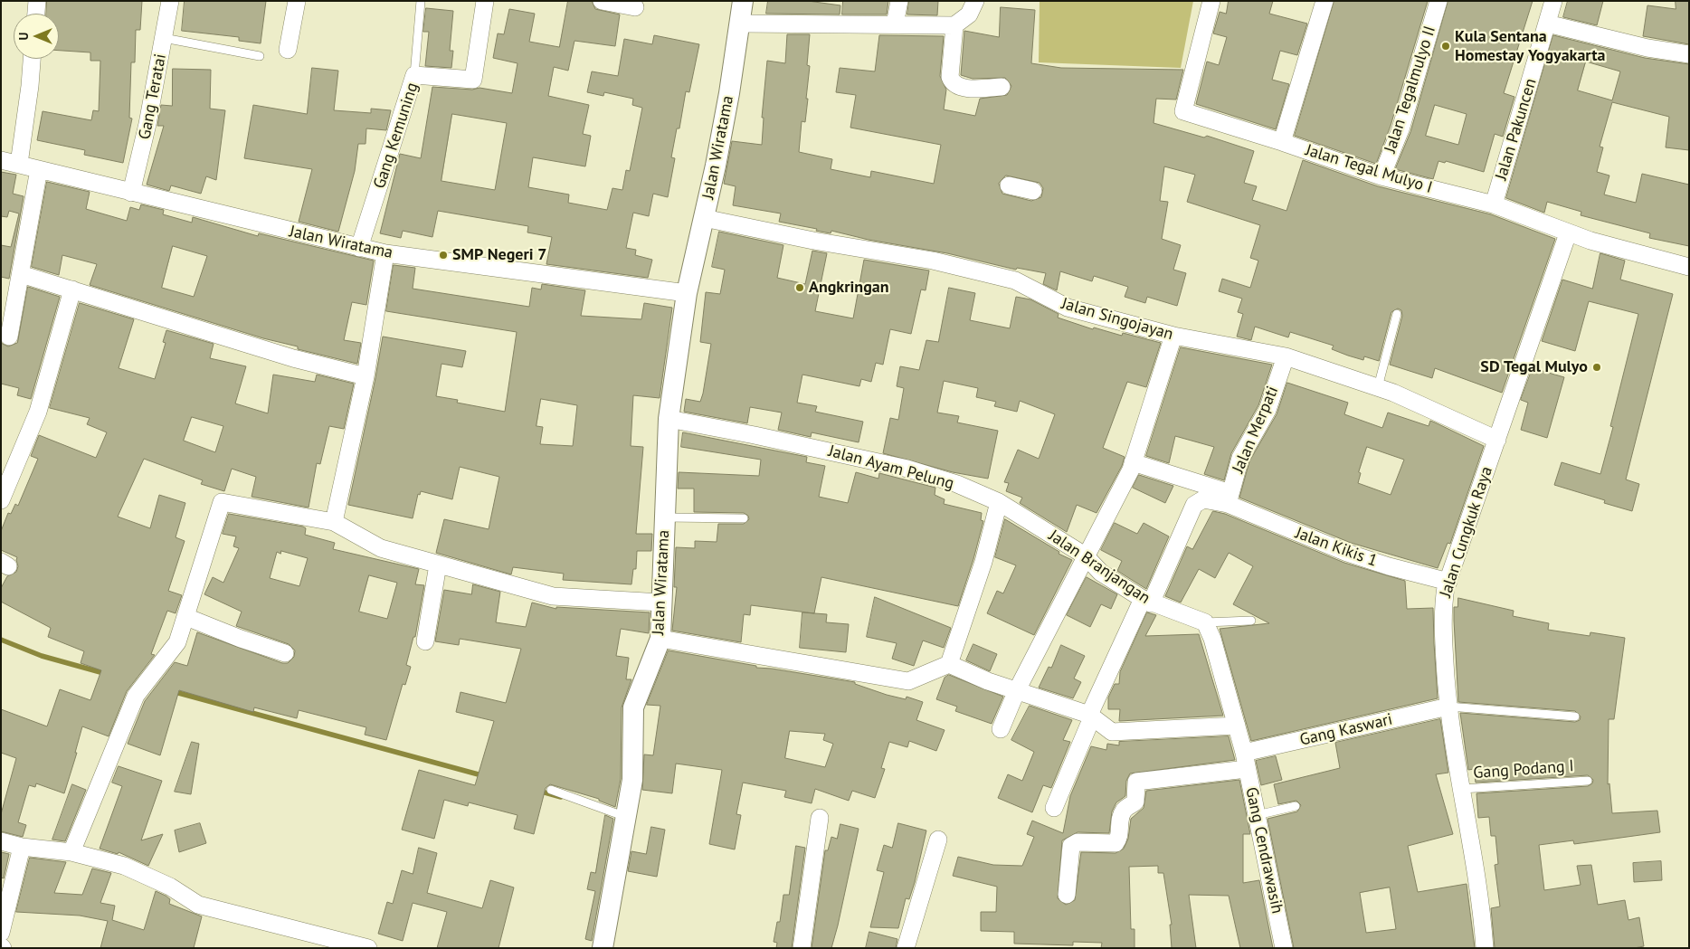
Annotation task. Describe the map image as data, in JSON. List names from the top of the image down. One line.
{"streets":{"street":["Jalan Tegalmulyo II","Gang Teratai","Jalan Pakuncen","Gang Kemuning","Jalan Wiratama","Jalan Tegal Mulyo I","Jalan Singojayan","Jalan Merpati","Jalan Ayam Pelung","Jalan Cungkuk Raya","Jalan Kikis 1","Jalan Branjangan","Gang Kaswari","Gang Cendrawasih"],"lane":["Gang Podang I"]},"crossings":[["Jalan Tegalmulyo II","Jalan Tegal Mulyo I"],["Gang Teratai","Jalan Wiratama"],["Jalan Pakuncen","Jalan Tegal Mulyo I"],["Gang Kemuning","Jalan Wiratama"],["Jalan Wiratama","Jalan Singojayan"],["Jalan Wiratama","Jalan Ayam Pelung"],["Jalan Tegal Mulyo I","Jalan Cungkuk Raya"],["Jalan Singojayan","Jalan Merpati"],["Jalan Singojayan","Jalan Cungkuk Raya"],["Jalan Merpati","Jalan Kikis 1"],["Jalan Ayam Pelung","Jalan Branjangan"],["Jalan Cungkuk Raya","Jalan Kikis 1"],["Jalan Cungkuk Raya","Gang Kaswari"],["Jalan Cungkuk Raya","Gang Podang I"],["Gang Kaswari","Gang Cendrawasih"]],"places":["Kula Sentana Homestay Yogyakarta","SMP Negeri 7","Angkringan","SD Tegal Mulyo"],"north":"left"}
